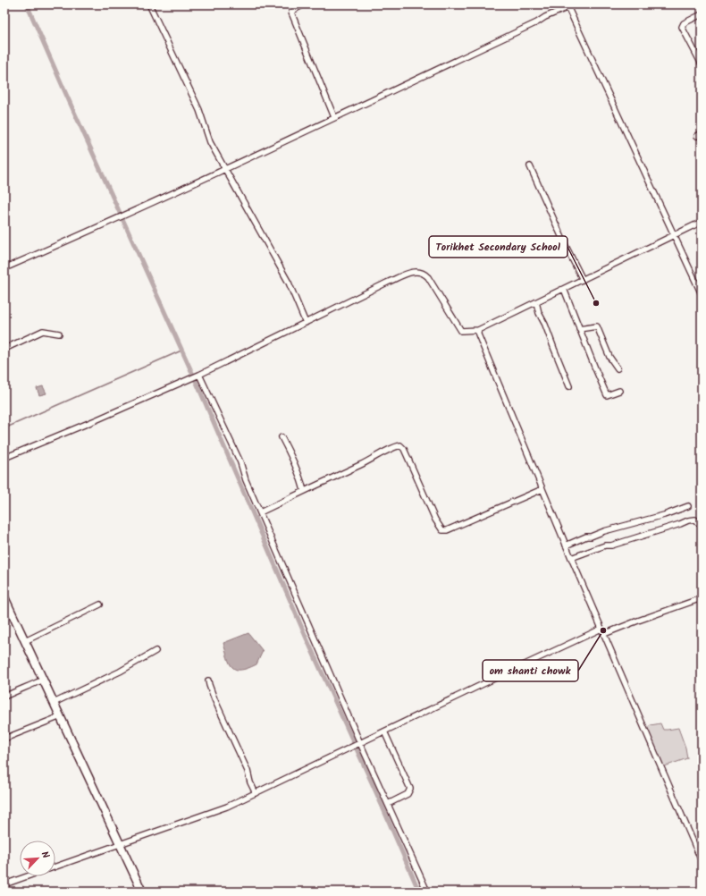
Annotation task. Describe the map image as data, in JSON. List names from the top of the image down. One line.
{"places":["Torikhet Secondary School","om shanti chowk"],"north":"top right"}
